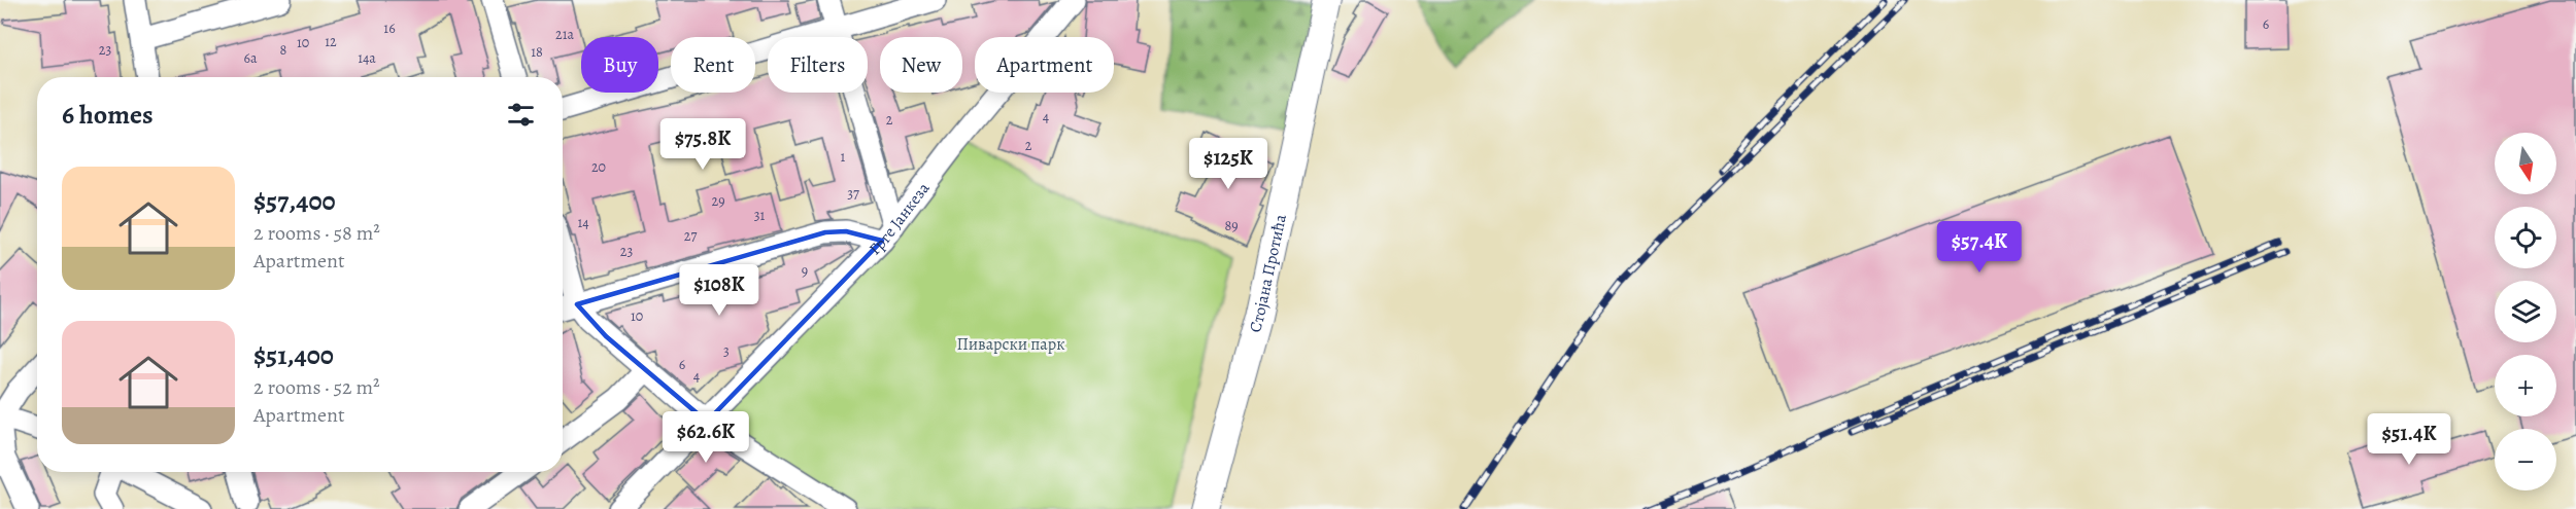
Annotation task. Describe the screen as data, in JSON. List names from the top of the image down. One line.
{"streets":{"main road":["Стојана Протића"],"street":["Грге Јанкеза"]},"parks":["Пиварски парк"],"house_numbers":["6","16","21a","12","10","23","8","18","6a","14a","4","2","2","1","20","37","29","31","14","89","27","23","9","10","3","6","4"],"north":"bottom","page":{"chip":["Buy","Rent","Filters","New","Apartment"],"heading":"6 homes","price":["$75.8K","$125K","$57.4K","$108K","$62.6K","$51.4K"],"map_buttons":["+","−"],"list":[{"name":"$57,400","note":"2 rooms · 58 m² · Apartment"},{"name":"$51,400","note":"2 rooms · 52 m² · Apartment"}]}}
